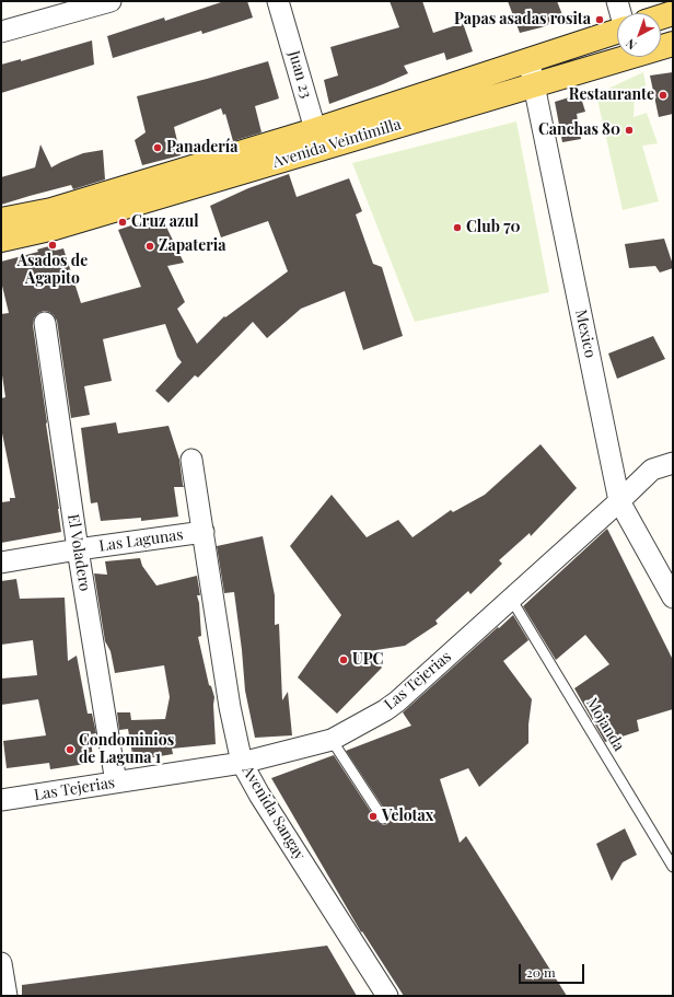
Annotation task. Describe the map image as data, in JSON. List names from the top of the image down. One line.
{"streets":{"main road":["Avenida Veintimilla"],"street":["Juan 23","Mexico","Las Lagunas","El Voladero","Las Tejerias","Avenida Sangay"],"lane":["Mojanda"]},"crossings":[["Juan 23","Avenida Veintimilla"],["Avenida Veintimilla","Mexico"],["Mexico","Las Tejerias"],["Las Lagunas","El Voladero"],["Las Lagunas","Avenida Sangay"],["El Voladero","Las Tejerias"],["Las Tejerias","Mojanda"],["Las Tejerias","Avenida Sangay"]],"places":["Papas asadas rosita","Restaurante","Canchas 80","Panadería","Cruz azul","Club 70","Asados de Agapito","Zapateria","UPC","Condominios de Laguna 1","Velotax"],"scale_bar":"20 m","north":"bottom left"}
